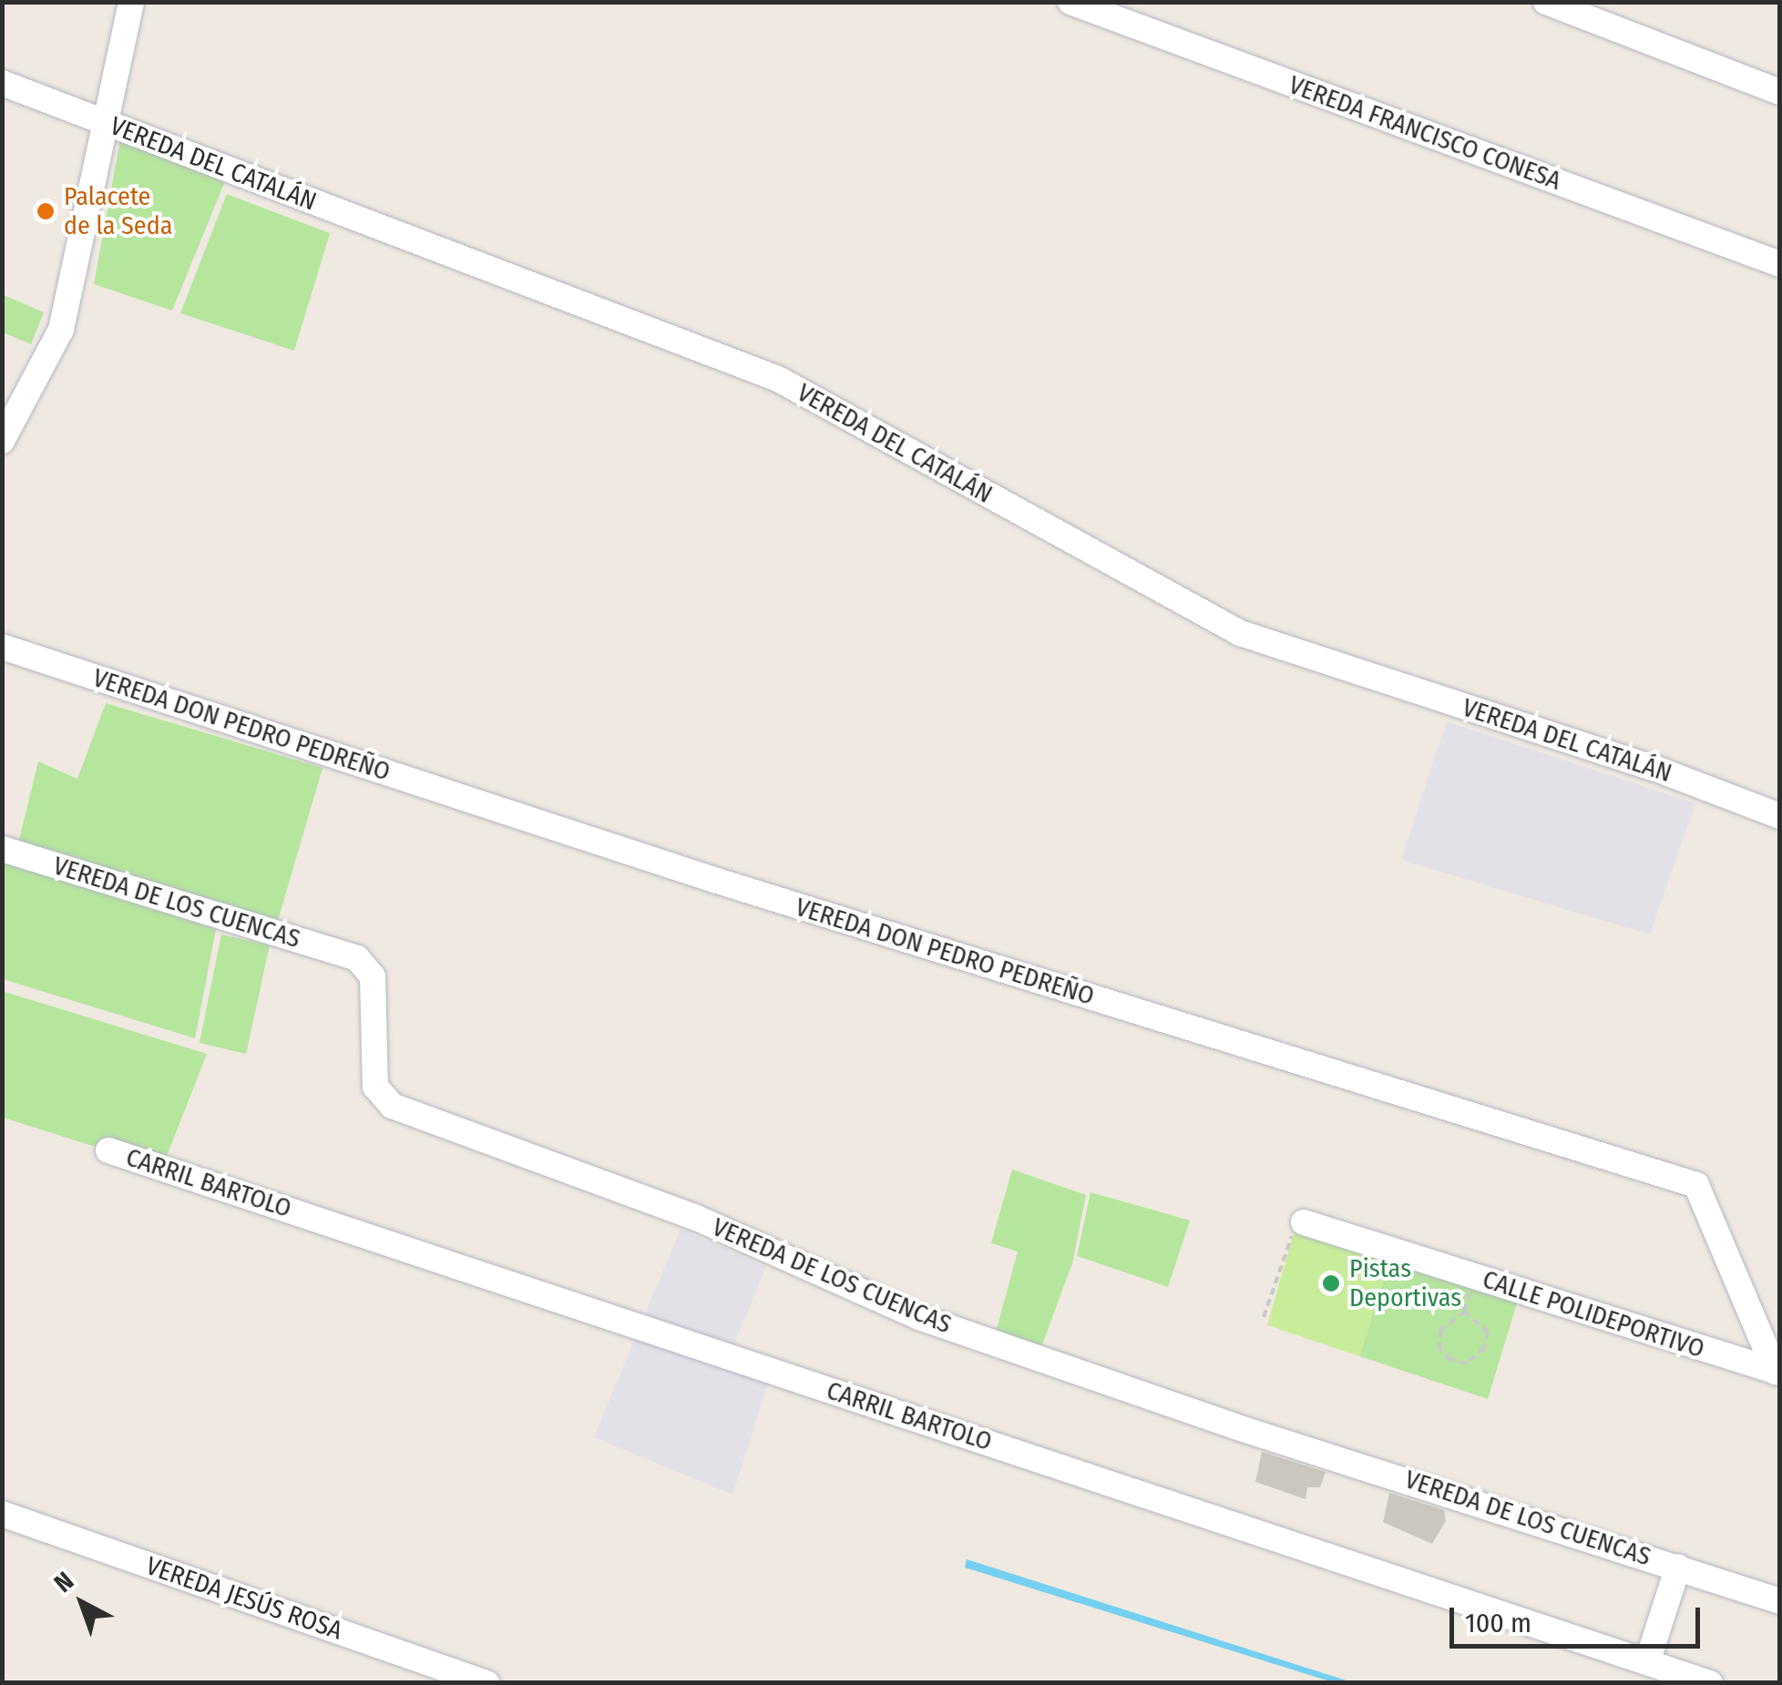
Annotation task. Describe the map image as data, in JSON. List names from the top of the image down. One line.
{"streets":{"street":["VEREDA FRANCISCO CONESA","VEREDA DEL CATALÁN","VEREDA DON PEDRO PEDREÑO","VEREDA DE LOS CUENCAS","CARRIL BARTOLO","CALLE POLIDEPORTIVO","VEREDA JESÚS ROSA"]},"crossings":[["VEREDA DON PEDRO PEDREÑO","CALLE POLIDEPORTIVO"]],"places":["Palacete de la Seda","Pistas Deportivas"],"scale_bar":"100 m","north":"top left"}
